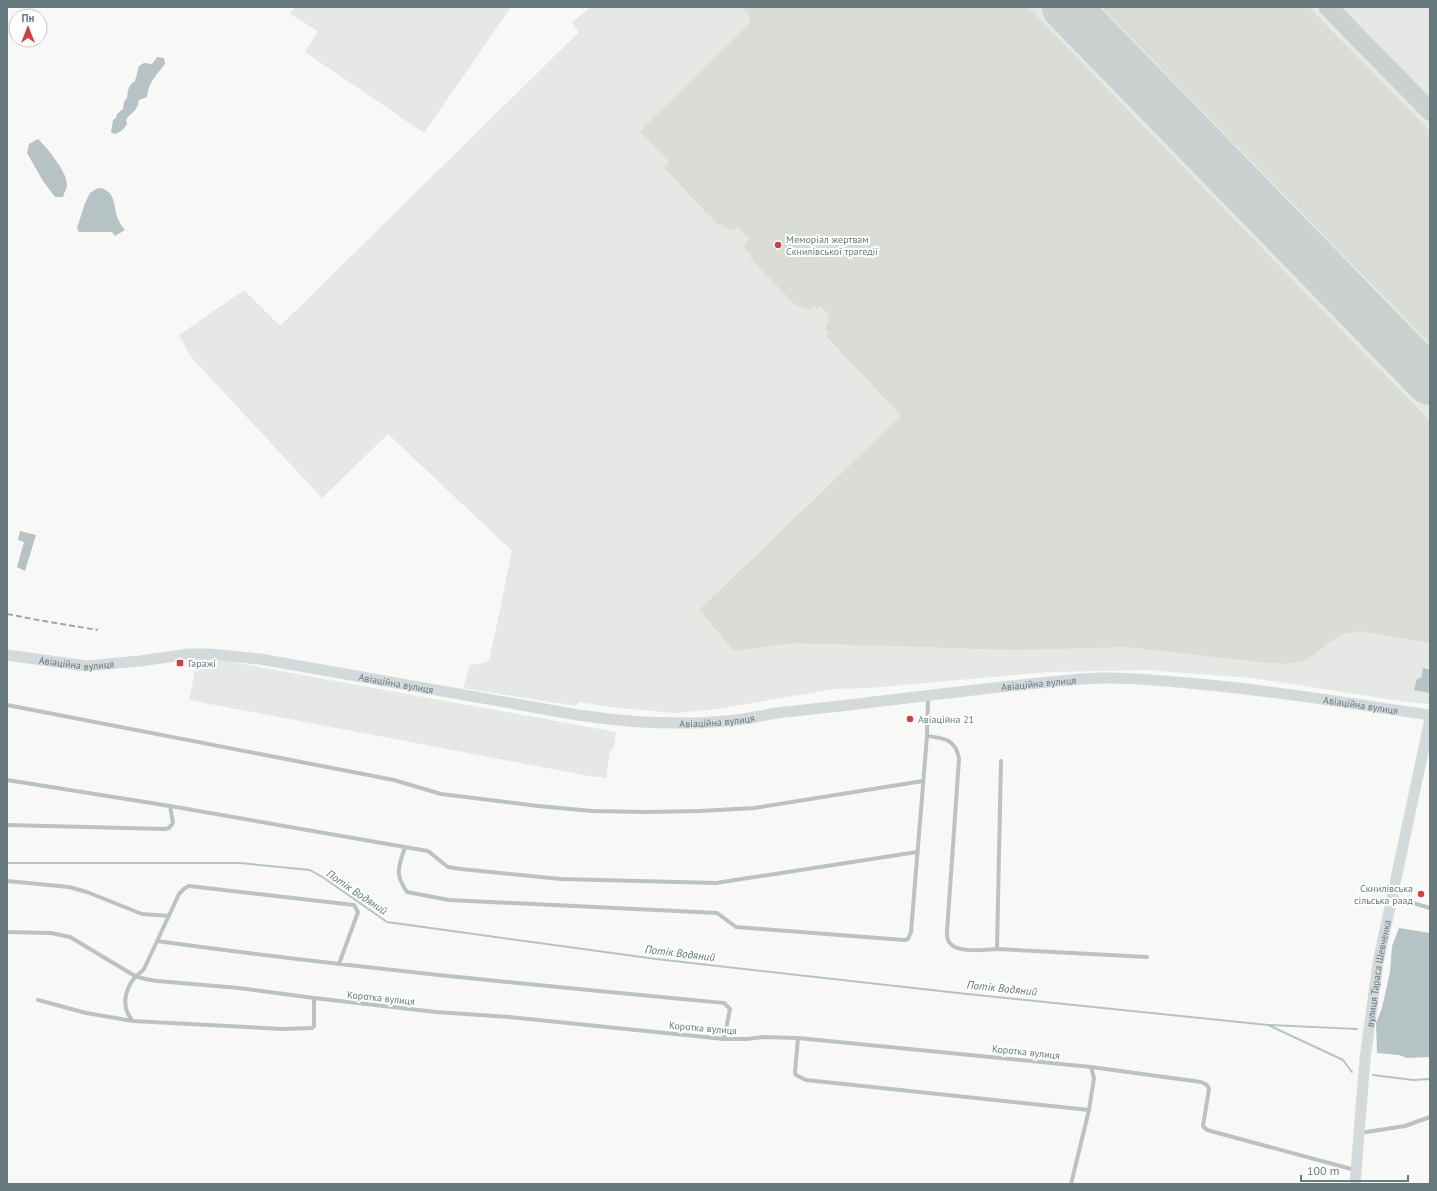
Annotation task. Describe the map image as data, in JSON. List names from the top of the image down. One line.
{"streets":{"street":["Авіаційна вулиця","вулиця Тараса Шевченка","Коротка вулиця"]},"crossings":[["вулиця Тараса Шевченка","Коротка вулиця"]],"water":["Потік Водяний"],"places":{"other":["Меморіал жертвам Скнилівської трагедії","Авіаційна 21","Скнилівська сільська раад"],"transit":["Гаражі"]},"scale_bar":"100 m","north":"top"}
